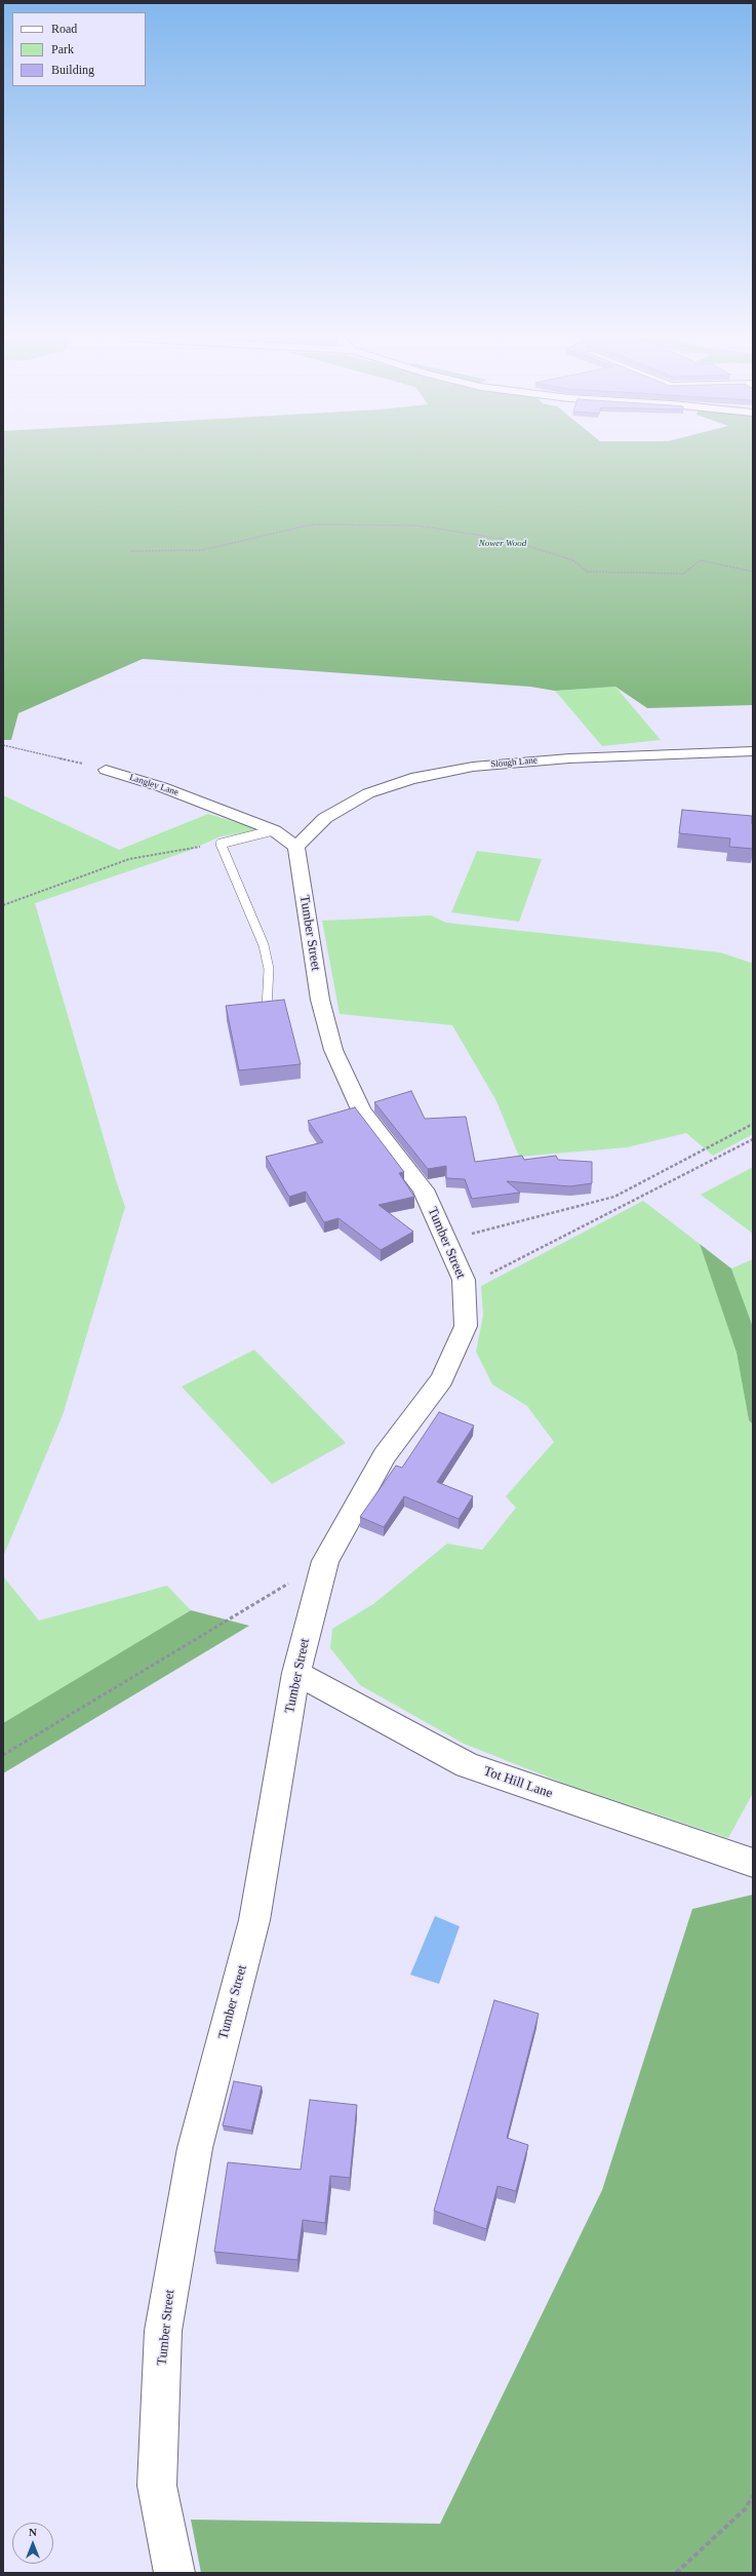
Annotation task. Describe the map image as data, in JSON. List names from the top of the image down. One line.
{"streets":{"street":["Slough Lane","Langley Lane","Tumber Street","Tot Hill Lane"]},"crossings":[["Slough Lane","Langley Lane"],["Slough Lane","Tumber Street"],["Langley Lane","Tumber Street"],["Tumber Street","Tot Hill Lane"]],"parks":["Nower Wood"],"legend":["Road","Park","Building"],"north":"top"}
